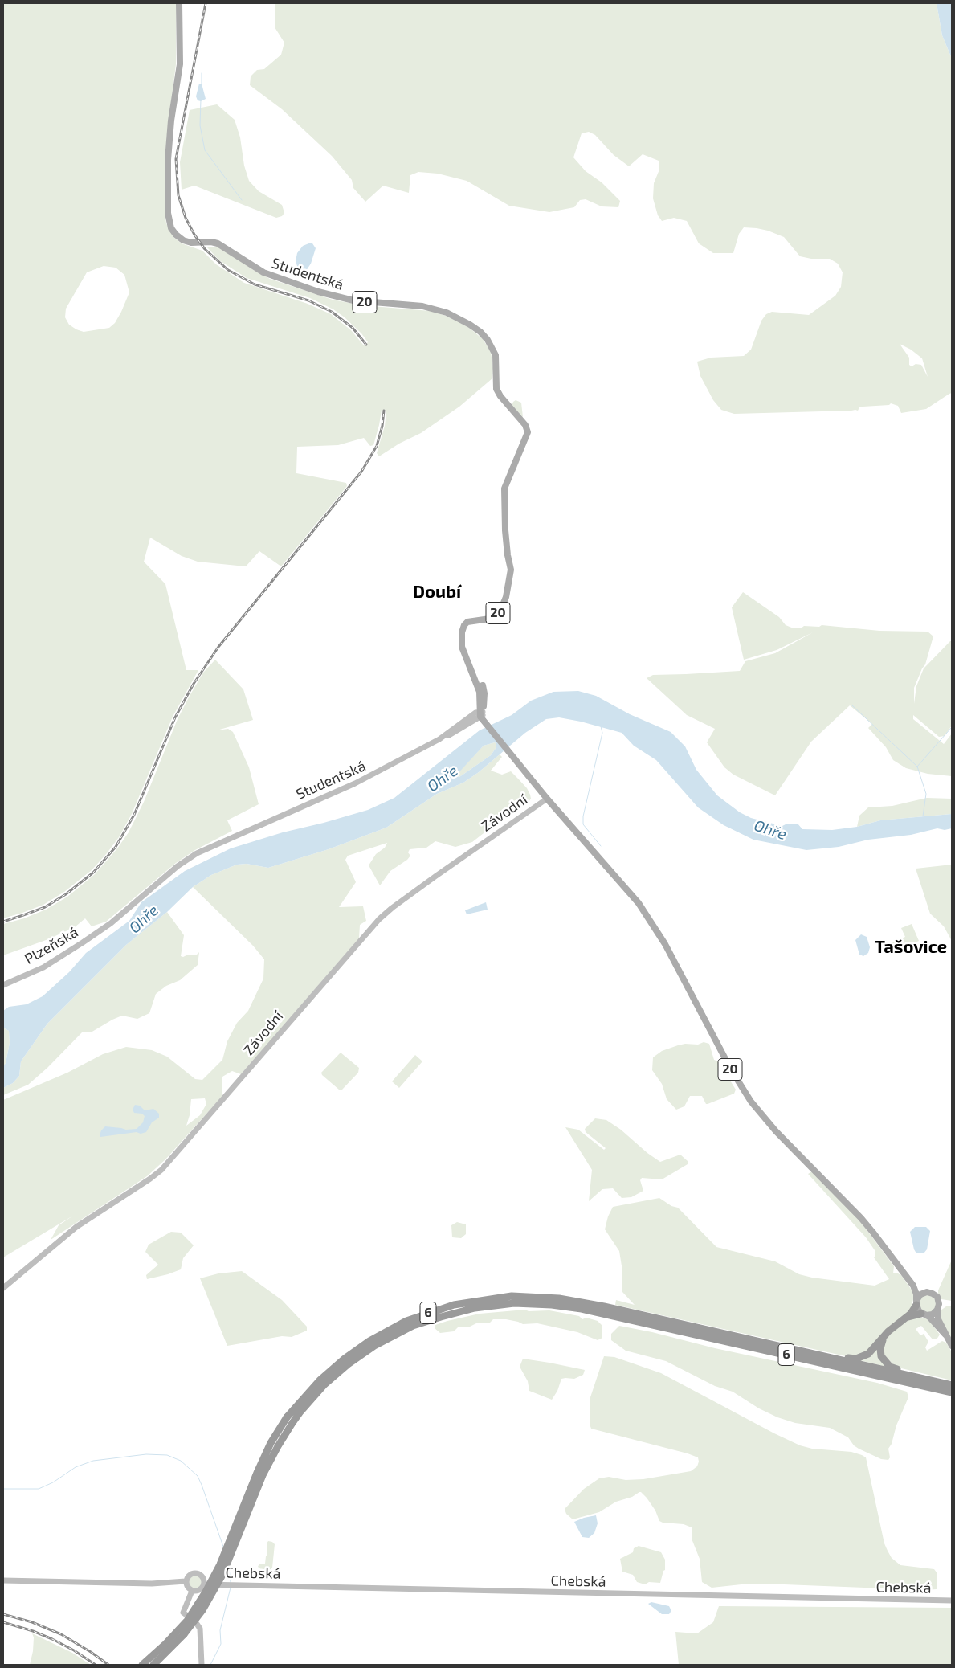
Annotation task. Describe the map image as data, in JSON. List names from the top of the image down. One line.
{"streets":{"highway":["6"],"main road":["Studentská","20"],"street":["Závodní","Plzeňská","Chebská"]},"crossings":[["Studentská","20"],["Studentská","Plzeňská"],["20","Závodní"]],"districts":["Doubí","Tašovice"],"water":["Ohře"]}
